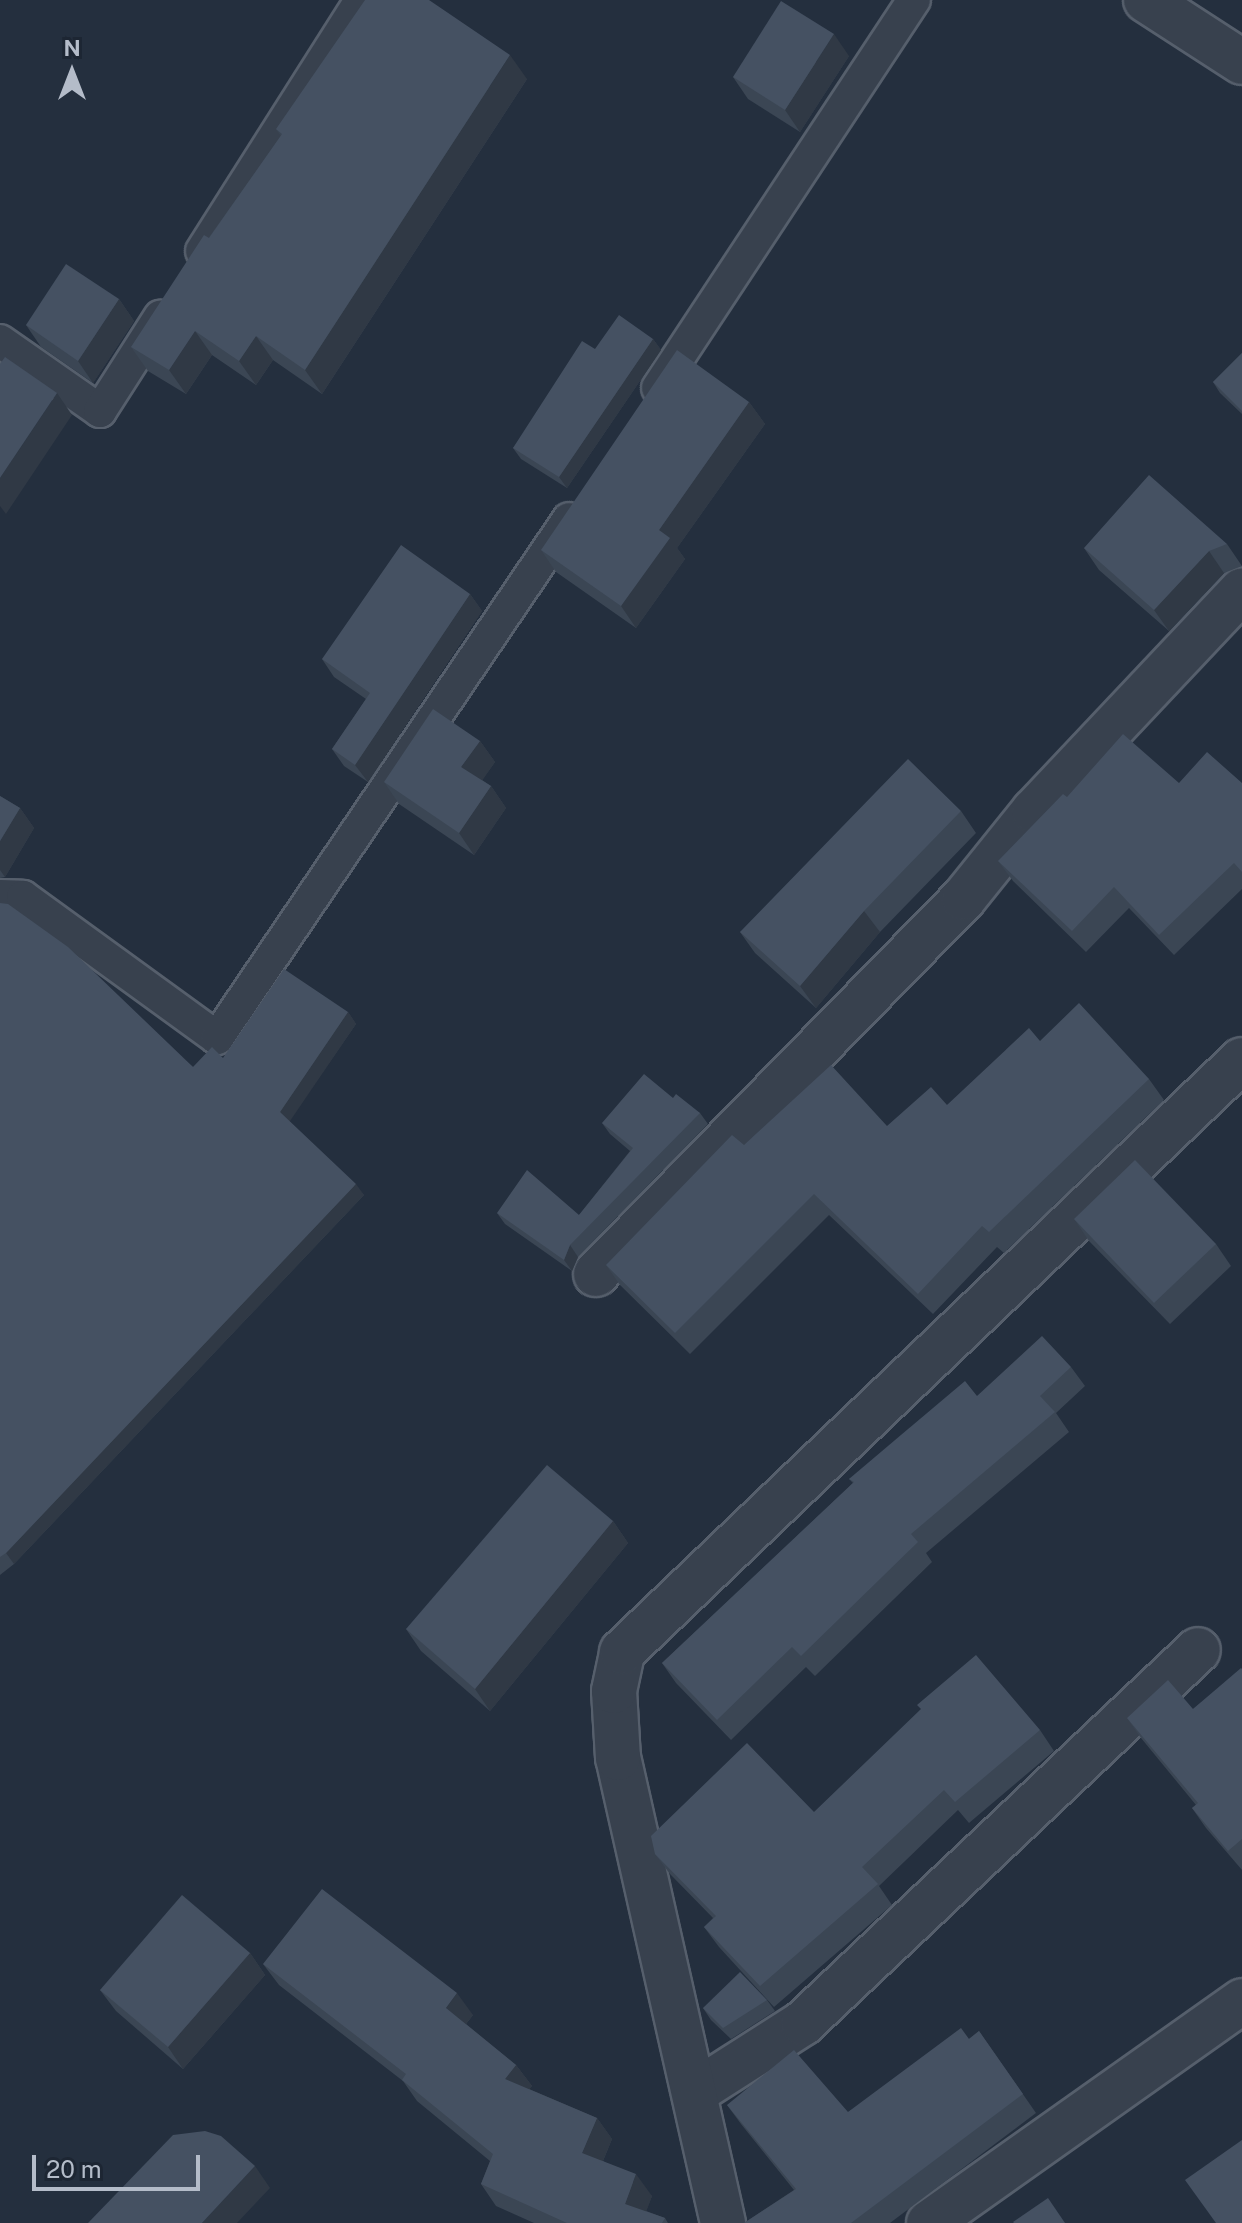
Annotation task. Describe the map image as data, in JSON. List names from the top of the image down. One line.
{"scale_bar":"20 m","north":"top"}
